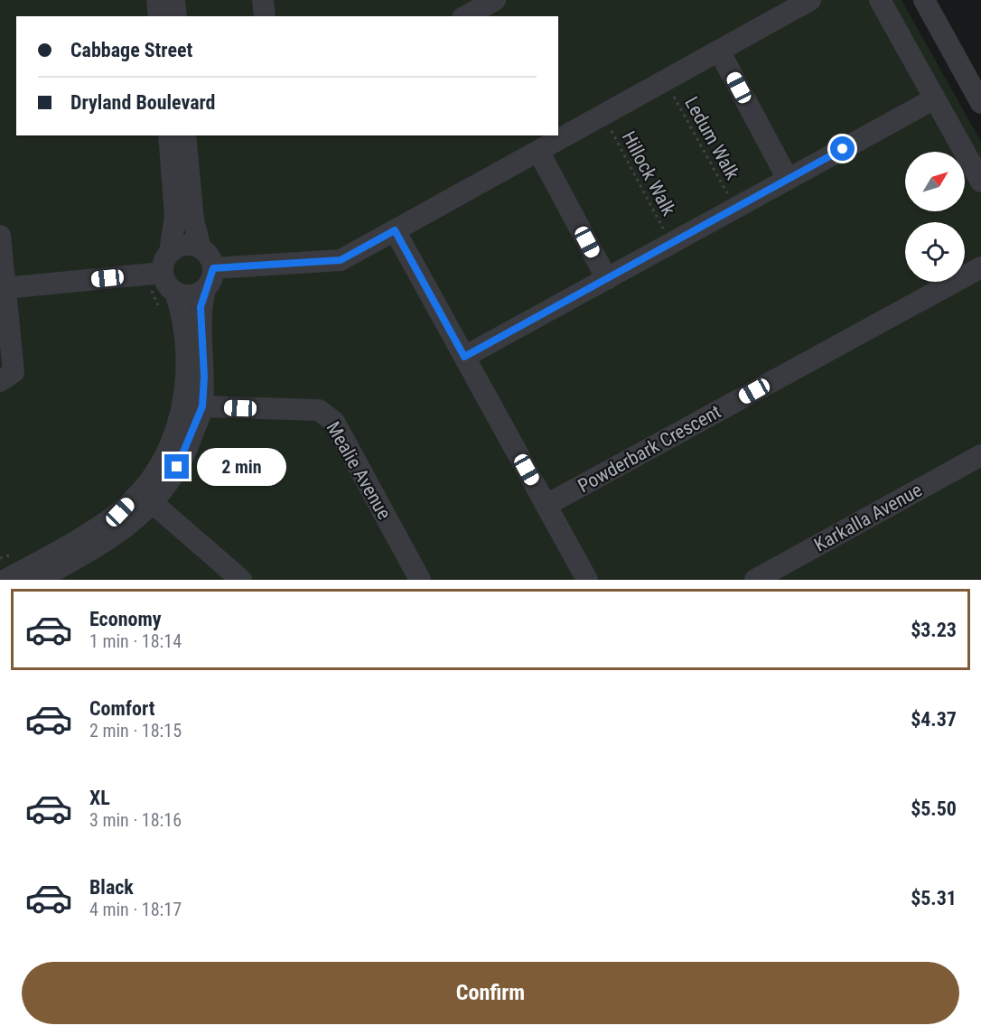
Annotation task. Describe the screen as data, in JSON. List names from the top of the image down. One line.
{"streets":{"street":["Powderbark Crescent","Mealie Avenue","Karkalla Avenue"],"path":["Ledum Walk","Hillock Walk"]},"north":"top right","page":{"banner":["Cabbage Street","Dryland Boulevard"],"bubble":"2 min","list":[{"name":"Economy","note":"1 min · 18:14","value":"$3.23"},{"name":"Comfort","note":"2 min · 18:15","value":"$4.37"},{"name":"XL","note":"3 min · 18:16","value":"$5.50"},{"name":"Black","note":"4 min · 18:17","value":"$5.31"}],"buttons":"Confirm"}}
